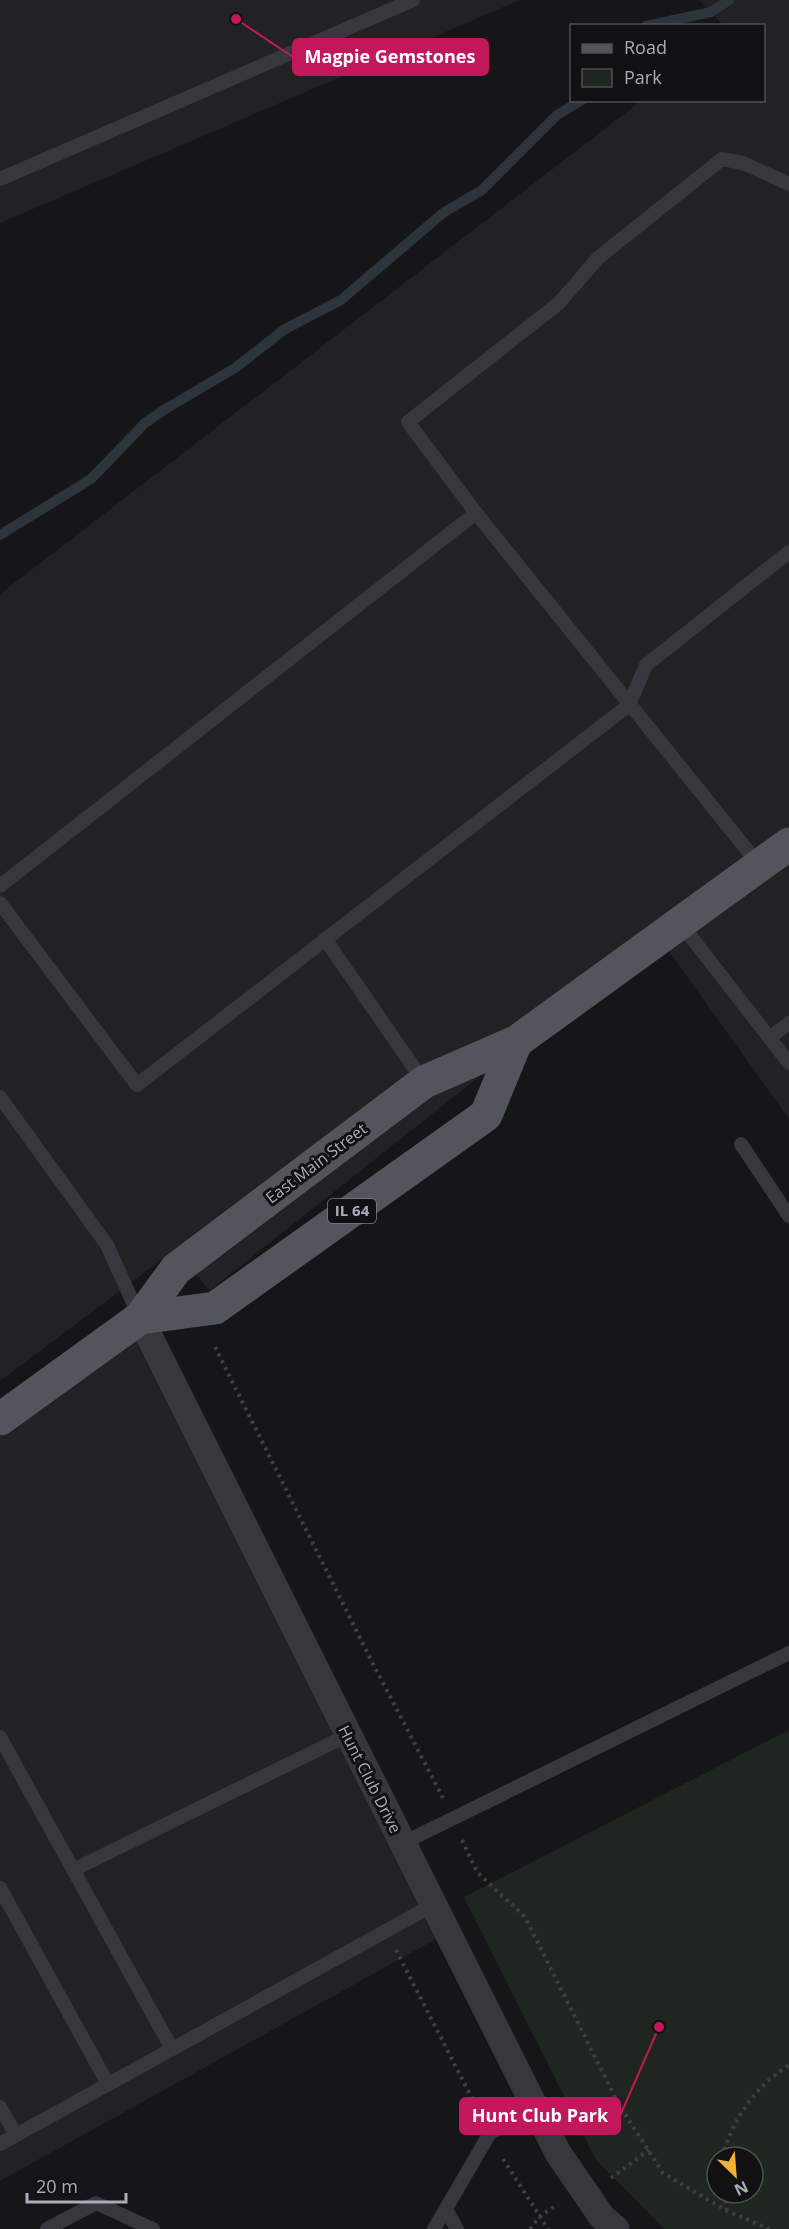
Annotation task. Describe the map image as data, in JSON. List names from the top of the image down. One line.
{"streets":{"main road":["East Main Street","IL 64"],"street":["Hunt Club Drive"]},"crossings":[["East Main Street","Hunt Club Drive"]],"places":["Magpie Gemstones","Hunt Club Park"],"legend":["Road","Park"],"scale_bar":"20 m","north":"bottom right"}
